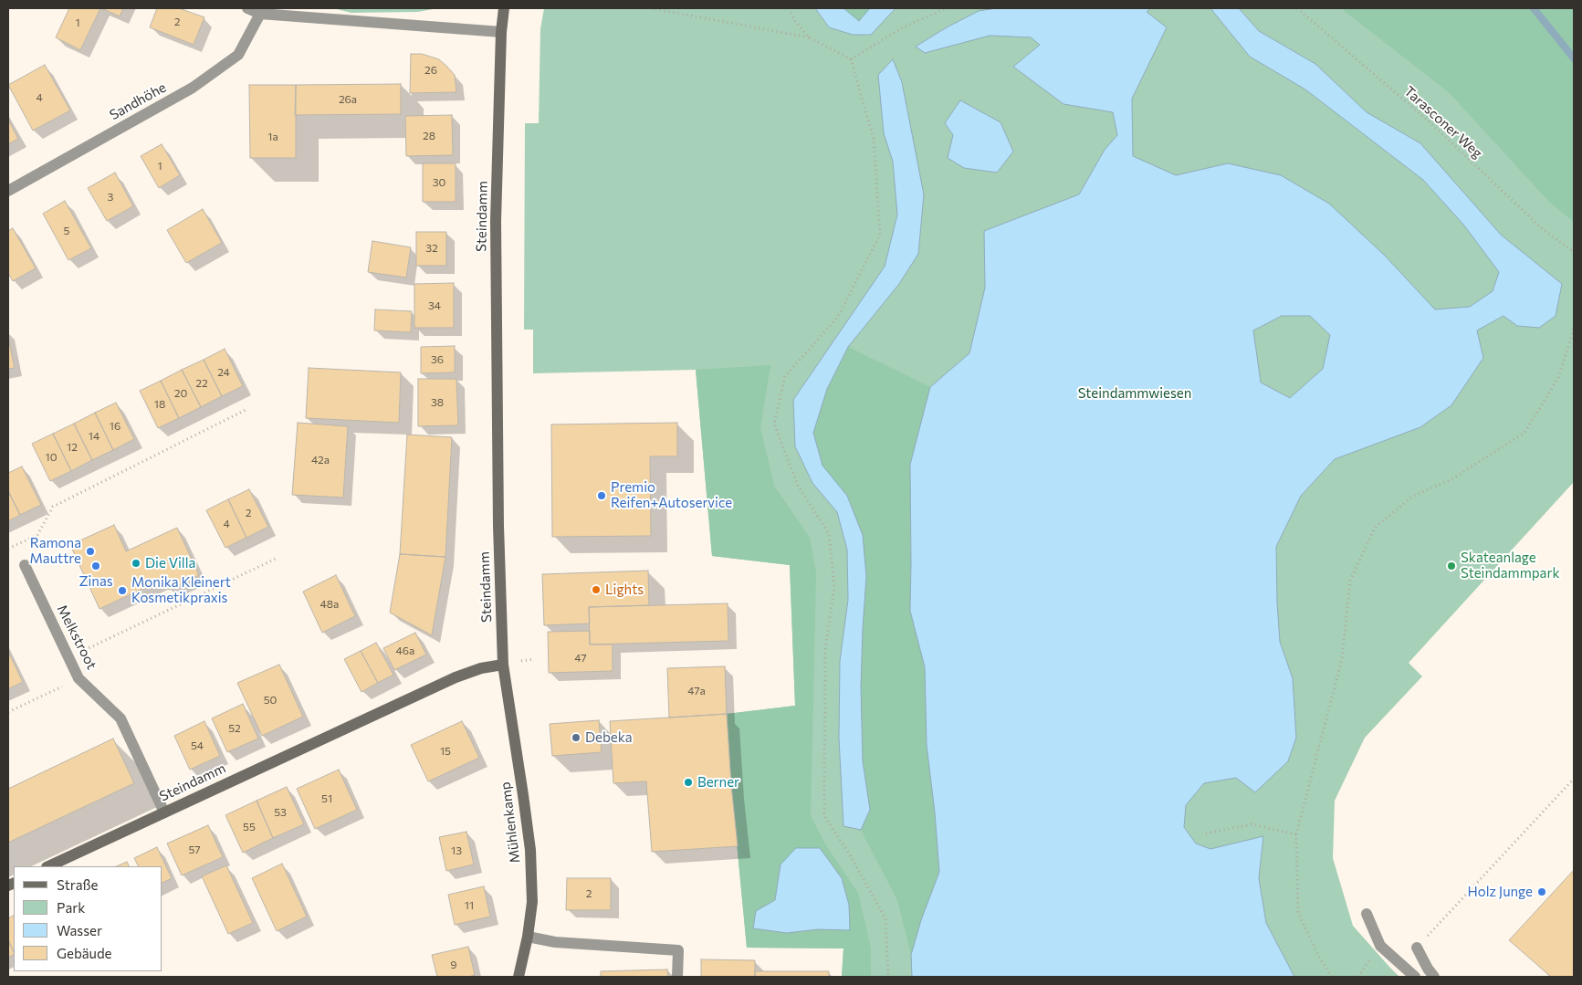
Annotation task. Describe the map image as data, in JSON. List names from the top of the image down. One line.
{"streets":{"street":["Sandhöhe","Steindamm","Melkstroot","Mühlenkamp"],"path":["Tarasconer Weg"]},"crossings":[["Steindamm","Melkstroot"],["Steindamm","Mühlenkamp"]],"parks":["Steindammwiesen"],"places":["Premio Reifen+Autoservice","Ramona Mauttre","Die Villa","Zinas","Skateanlage Steindammpark","Lights","Monika Kleinert Kosmetikpraxis","Debeka","Berner","Holz Junge"],"house_numbers":["2","1","26","4","26a","28","1a","1","30","3","5","32","34","36","24","22","20","38","18","16","14","12","10","42a","2","4","48a","46a","47","47a","50","52","54","15","51","53","55","57","13","2","11","9"],"legend":["Straße","Park","Wasser","Gebäude"]}
